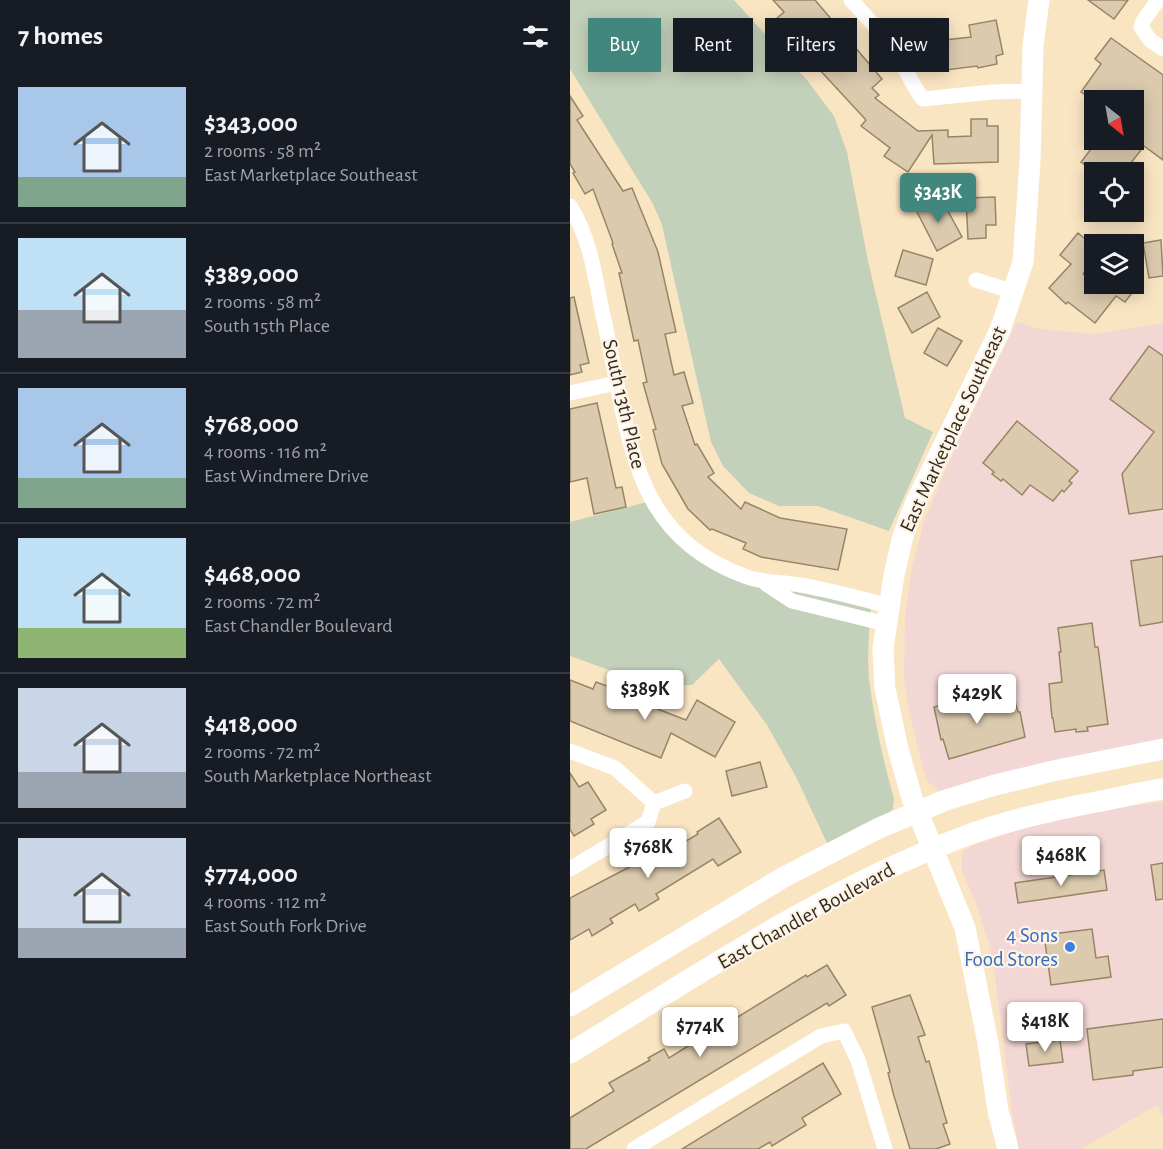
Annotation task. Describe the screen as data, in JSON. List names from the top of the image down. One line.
{"streets":{"main road":["East Marketplace Southeast","East Chandler Boulevard"],"street":["South 13th Place"]},"crossings":[["South 13th Place","East Marketplace Southeast"],["East Marketplace Southeast","East Chandler Boulevard"]],"places":["4 Sons Food Stores"],"north":"bottom right","page":{"heading":"7 homes","chip":["Buy","Rent","Filters","New"],"list":[{"name":"$343,000","note":"2 rooms · 58 m² · East Marketplace Southeast"},{"name":"$389,000","note":"2 rooms · 58 m² · South 15th Place"},{"name":"$768,000","note":"4 rooms · 116 m² · East Windmere Drive"},{"name":"$468,000","note":"2 rooms · 72 m² · East Chandler Boulevard"},{"name":"$418,000","note":"2 rooms · 72 m² · South Marketplace Northeast"},{"name":"$774,000","note":"4 rooms · 112 m² · East South Fork Drive"}],"price":["$343K","$389K","$429K","$768K","$468K","$418K","$774K"]}}
